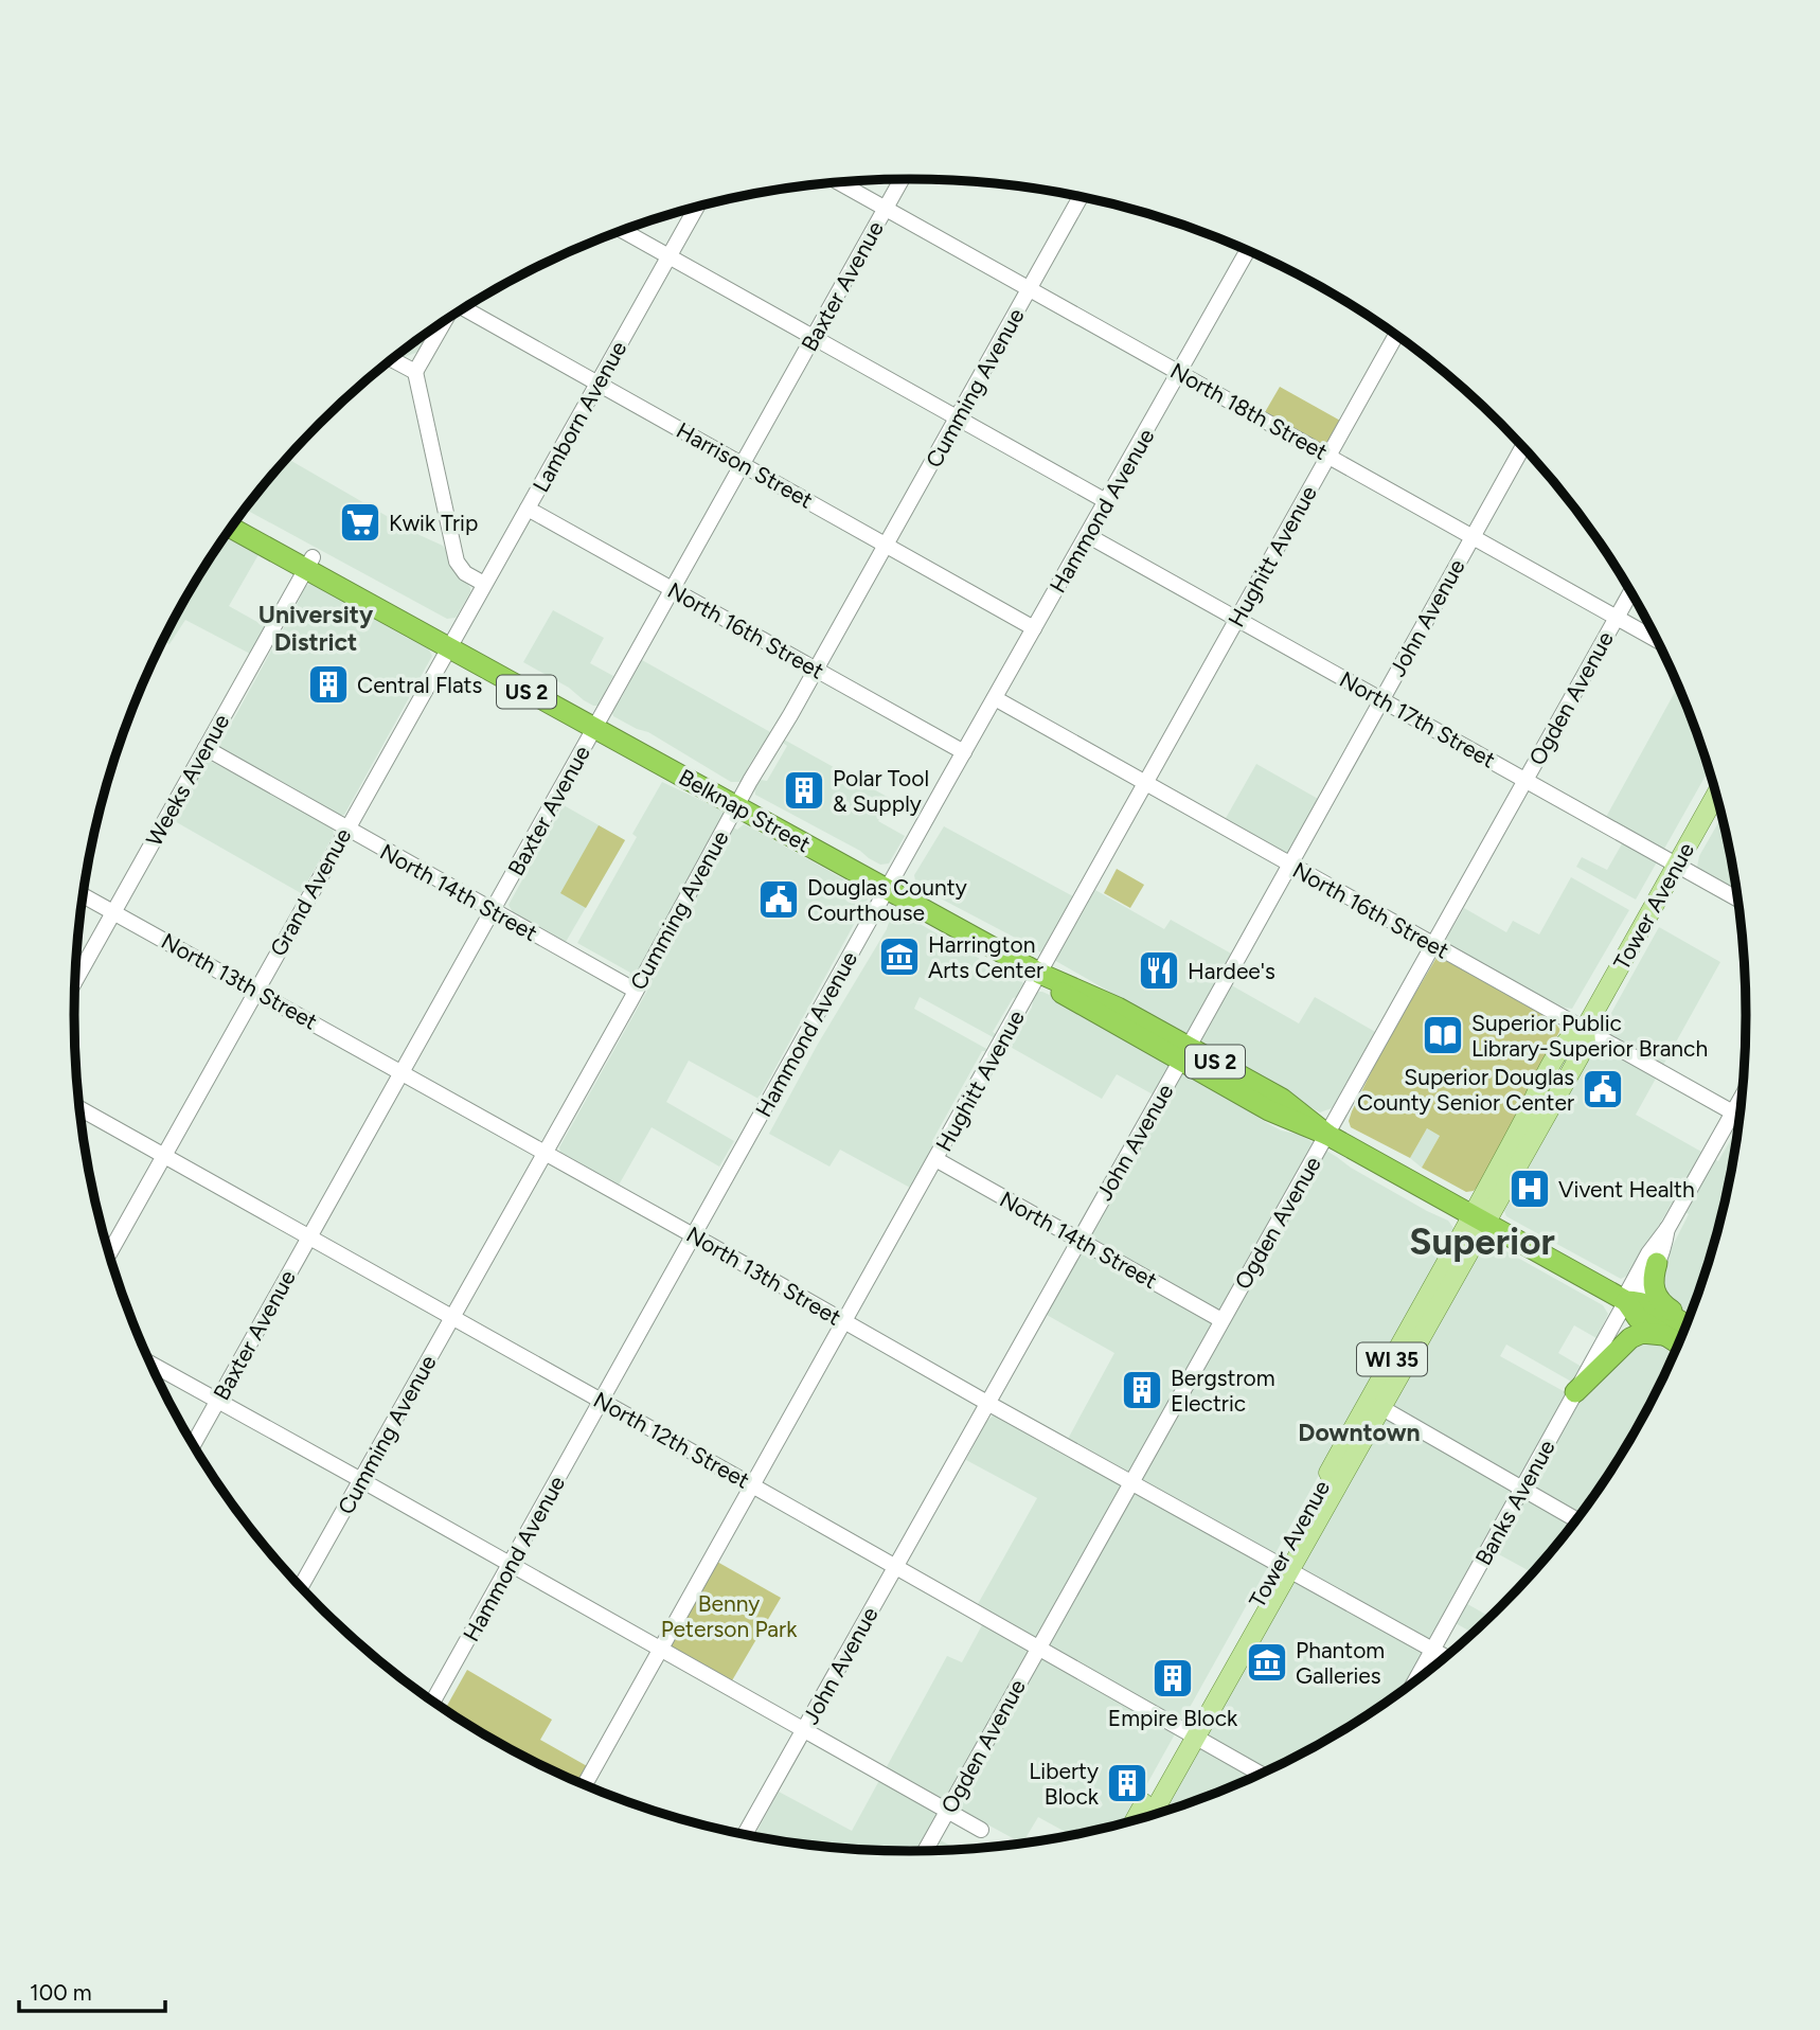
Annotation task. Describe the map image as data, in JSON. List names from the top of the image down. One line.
{"streets":{"highway":["US 2","Belknap Street"],"main road":["Tower Avenue","WI 35"],"street":["Baxter Avenue","Cumming Avenue","North 18th Street","Lamborn Avenue","Harrison Street","Hammond Avenue","Hughitt Avenue","John Avenue","North 16th Street","Ogden Avenue","North 17th Street","Weeks Avenue","Grand Avenue","North 14th Street","North 13th Street","North 12th Street","Banks Avenue"]},"crossings":[["Baxter Avenue","North 18th Street"],["Baxter Avenue","Harrison Street"],["Baxter Avenue","North 16th Street"],["Baxter Avenue","Belknap Street"],["Baxter Avenue","North 14th Street"],["Baxter Avenue","North 13th Street"],["Baxter Avenue","North 12th Street"],["Cumming Avenue","North 18th Street"],["Cumming Avenue","Harrison Street"],["Cumming Avenue","North 16th Street"],["Cumming Avenue","Belknap Street"],["Cumming Avenue","North 14th Street"],["Cumming Avenue","North 13th Street"],["Cumming Avenue","North 12th Street"],["North 18th Street","Hammond Avenue"],["North 18th Street","Hughitt Avenue"],["North 18th Street","John Avenue"],["North 18th Street","Ogden Avenue"],["Lamborn Avenue","Harrison Street"],["Lamborn Avenue","North 16th Street"],["Lamborn Avenue","Belknap Street"],["Lamborn Avenue","Grand Avenue"],["Harrison Street","Hammond Avenue"],["Hammond Avenue","North 16th Street"],["Hammond Avenue","North 17th Street"],["Hammond Avenue","Belknap Street"],["Hammond Avenue","North 13th Street"],["Hammond Avenue","North 12th Street"],["Hughitt Avenue","North 16th Street"],["Hughitt Avenue","North 17th Street"],["Hughitt Avenue","Belknap Street"],["Hughitt Avenue","North 14th Street"],["Hughitt Avenue","North 13th Street"],["Hughitt Avenue","North 12th Street"],["John Avenue","North 16th Street"],["John Avenue","North 17th Street"],["John Avenue","Belknap Street"],["John Avenue","North 14th Street"],["John Avenue","North 13th Street"],["John Avenue","North 12th Street"],["North 16th Street","Ogden Avenue"],["North 16th Street","Tower Avenue"],["North 16th Street","Banks Avenue"],["US 2","Belknap Street"],["US 2","Banks Avenue"],["Ogden Avenue","North 17th Street"],["Ogden Avenue","Belknap Street"],["Ogden Avenue","North 14th Street"],["Ogden Avenue","North 13th Street"],["Ogden Avenue","North 12th Street"],["North 17th Street","Tower Avenue"],["Weeks Avenue","Belknap Street"],["Weeks Avenue","North 14th Street"],["Weeks Avenue","North 13th Street"],["Belknap Street","Grand Avenue"],["Belknap Street","Tower Avenue"],["Belknap Street","Banks Avenue"],["Grand Avenue","North 14th Street"],["Grand Avenue","North 13th Street"],["Grand Avenue","North 12th Street"],["Tower Avenue","North 13th Street"],["Tower Avenue","North 12th Street"],["North 13th Street","Banks Avenue"]],"districts":["University District","Superior","Downtown"],"parks":["Benny Peterson Park"],"places":{"supermarket":["Kwik Trip"],"building":["Central Flats","Polar Tool & Supply","Bergstrom Electric","Empire Block","Liberty Block"],"public building":["Douglas County Courthouse","Superior Douglas County Senior Center"],"museum":["Harrington Arts Center","Phantom Galleries"],"restaurant":["Hardee's"],"library":["Superior Public Library-Superior Branch"],"hospital":["Vivent Health"]},"scale_bar":"100 m"}
